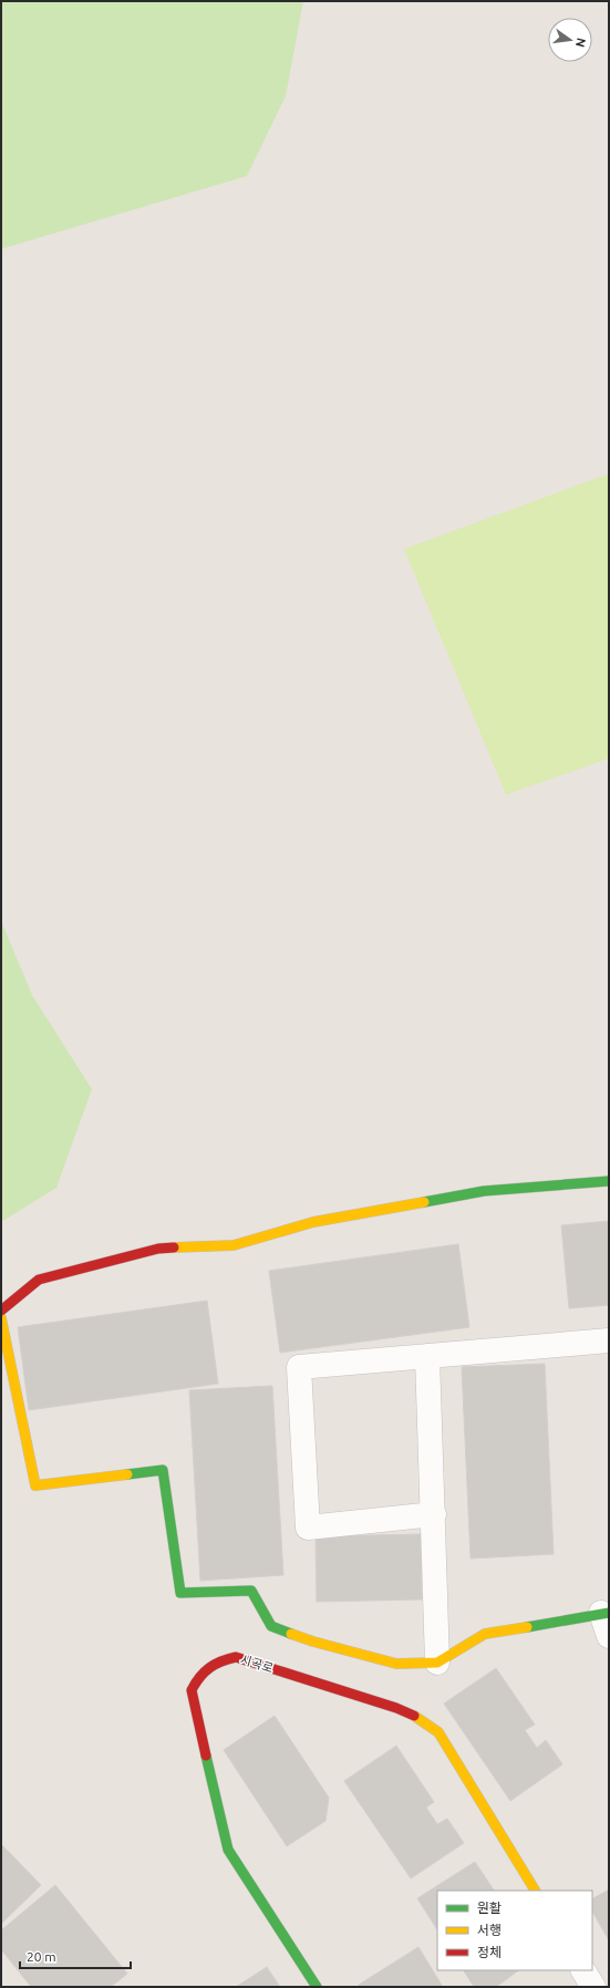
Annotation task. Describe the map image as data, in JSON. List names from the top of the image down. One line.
{"streets":{"street":["시곡로"]},"legend":["원활","서행","정체"],"scale_bar":"20 m","north":"right"}
